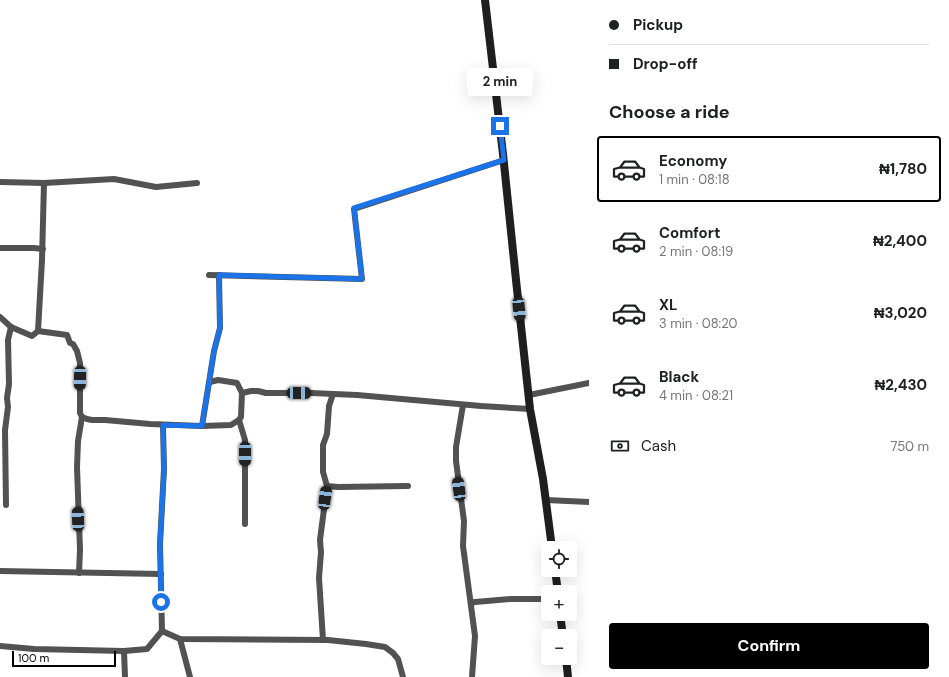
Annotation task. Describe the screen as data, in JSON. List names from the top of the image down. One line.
{"scale_bar":"100 m","page":{"banner":["Pickup","Drop-off"],"bubble":"2 min","heading":"Choose a ride","list":[{"name":"Economy","note":"1 min · 08:18","value":"₦1,780"},{"name":"Comfort","note":"2 min · 08:19","value":"₦2,400"},{"name":"XL","note":"3 min · 08:20","value":"₦3,020"},{"name":"Black","note":"4 min · 08:21","value":"₦2,430"}],"pay":["Cash","750 m"],"map_buttons":["+","−"],"buttons":"Confirm","scale":"100 m"}}
